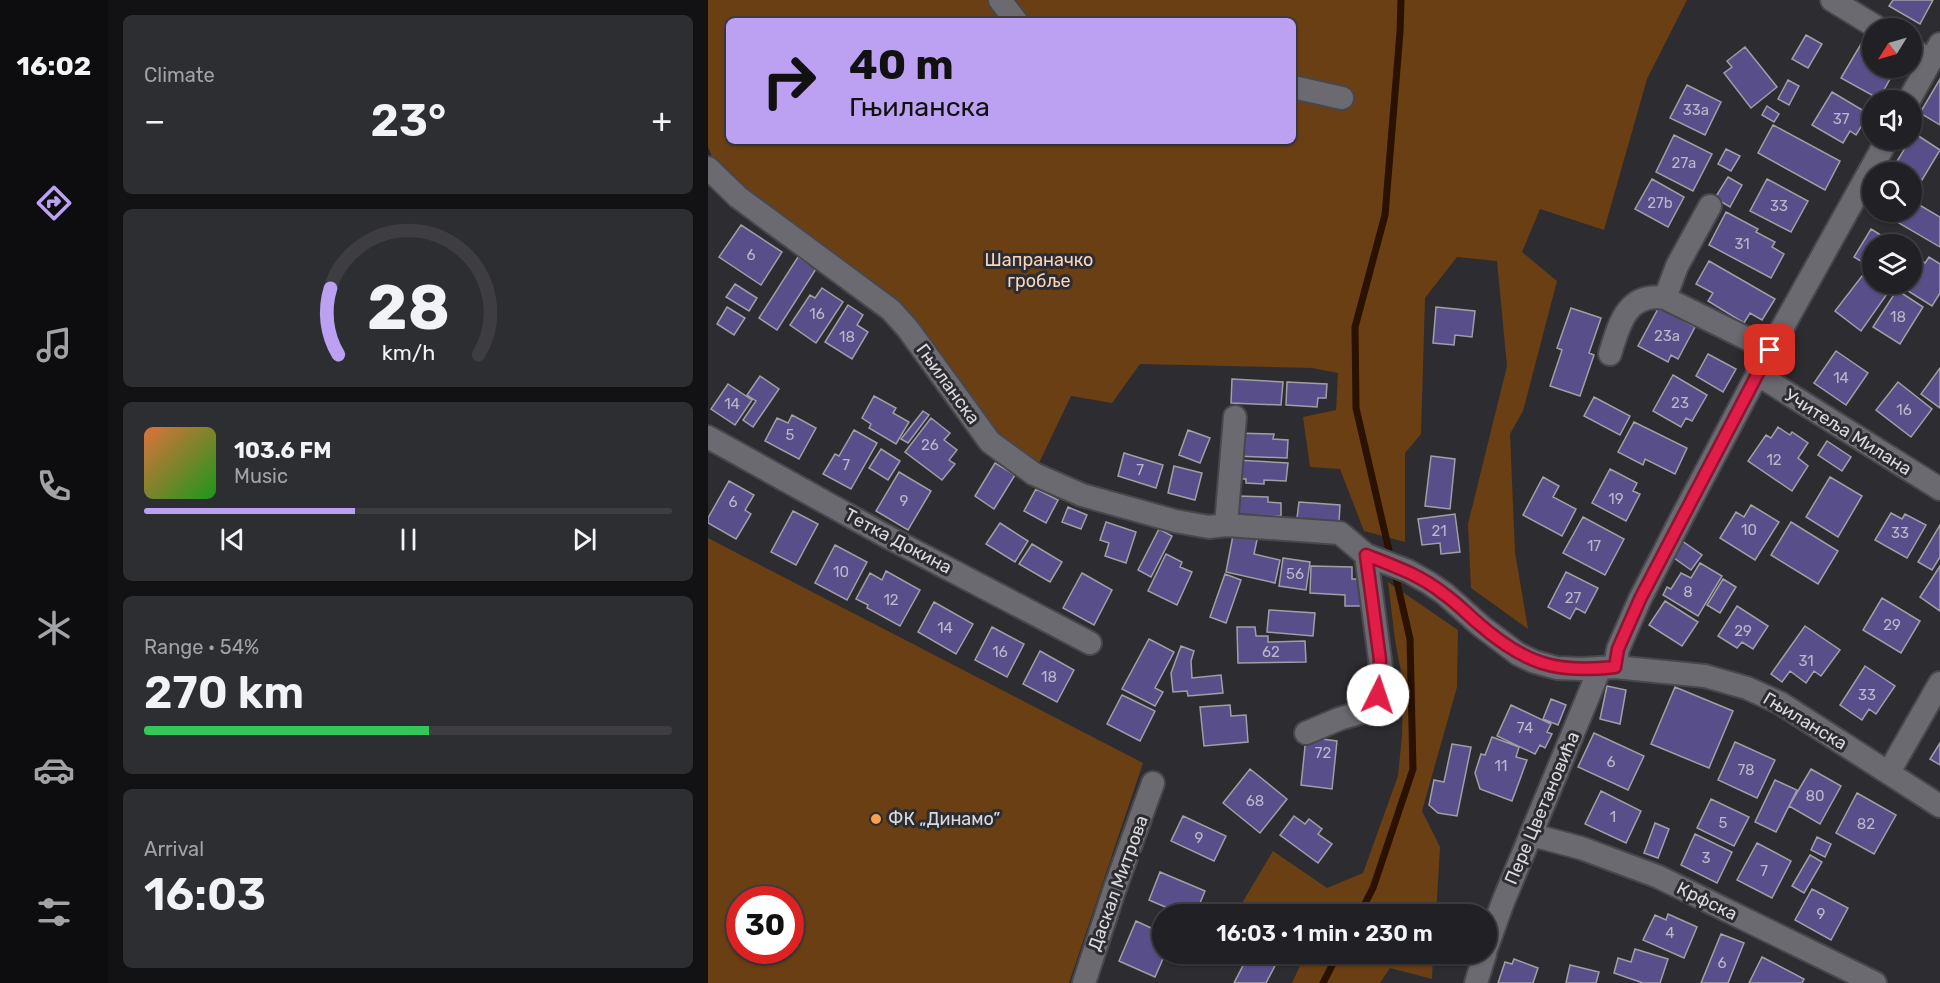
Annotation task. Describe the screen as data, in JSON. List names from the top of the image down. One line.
{"streets":{"street":["Гњиланска","Учитеља Милана","Тетка Докина","Пере Цветановића","Даскал Митрова","Крфска"]},"crossings":[["Гњиланска","Пере Цветановића"],["Учитеља Милана","Пере Цветановића"],["Пере Цветановића","Крфска"]],"parks":["Шапраначко гробље"],"places":["ФК „Динамо”"],"house_numbers":["33a","37","27a","27b","33","31","6","16","18","23a","18","14","23","14","16","5","26","12","7","7","19","9","6","10","21","33","17","10","56","8","27","12","29","14","29","16","62","31","18","33","74","72","6","11","78","80","68","1","5","82","9","3","7","9","4","6"],"north":"bottom left","page":{"tabs":"16:02","tile":["Climate",["Range · 54%","270 km"],["Arrival","16:03"]],"turn":["40 m","Гњиланска"],"heat":["−","23°","+"],"song":["103.6 FM","Music"],"limit":"30","trip":"16:03 · 1 min · 230 m","gauge":["28","km/h"]}}
